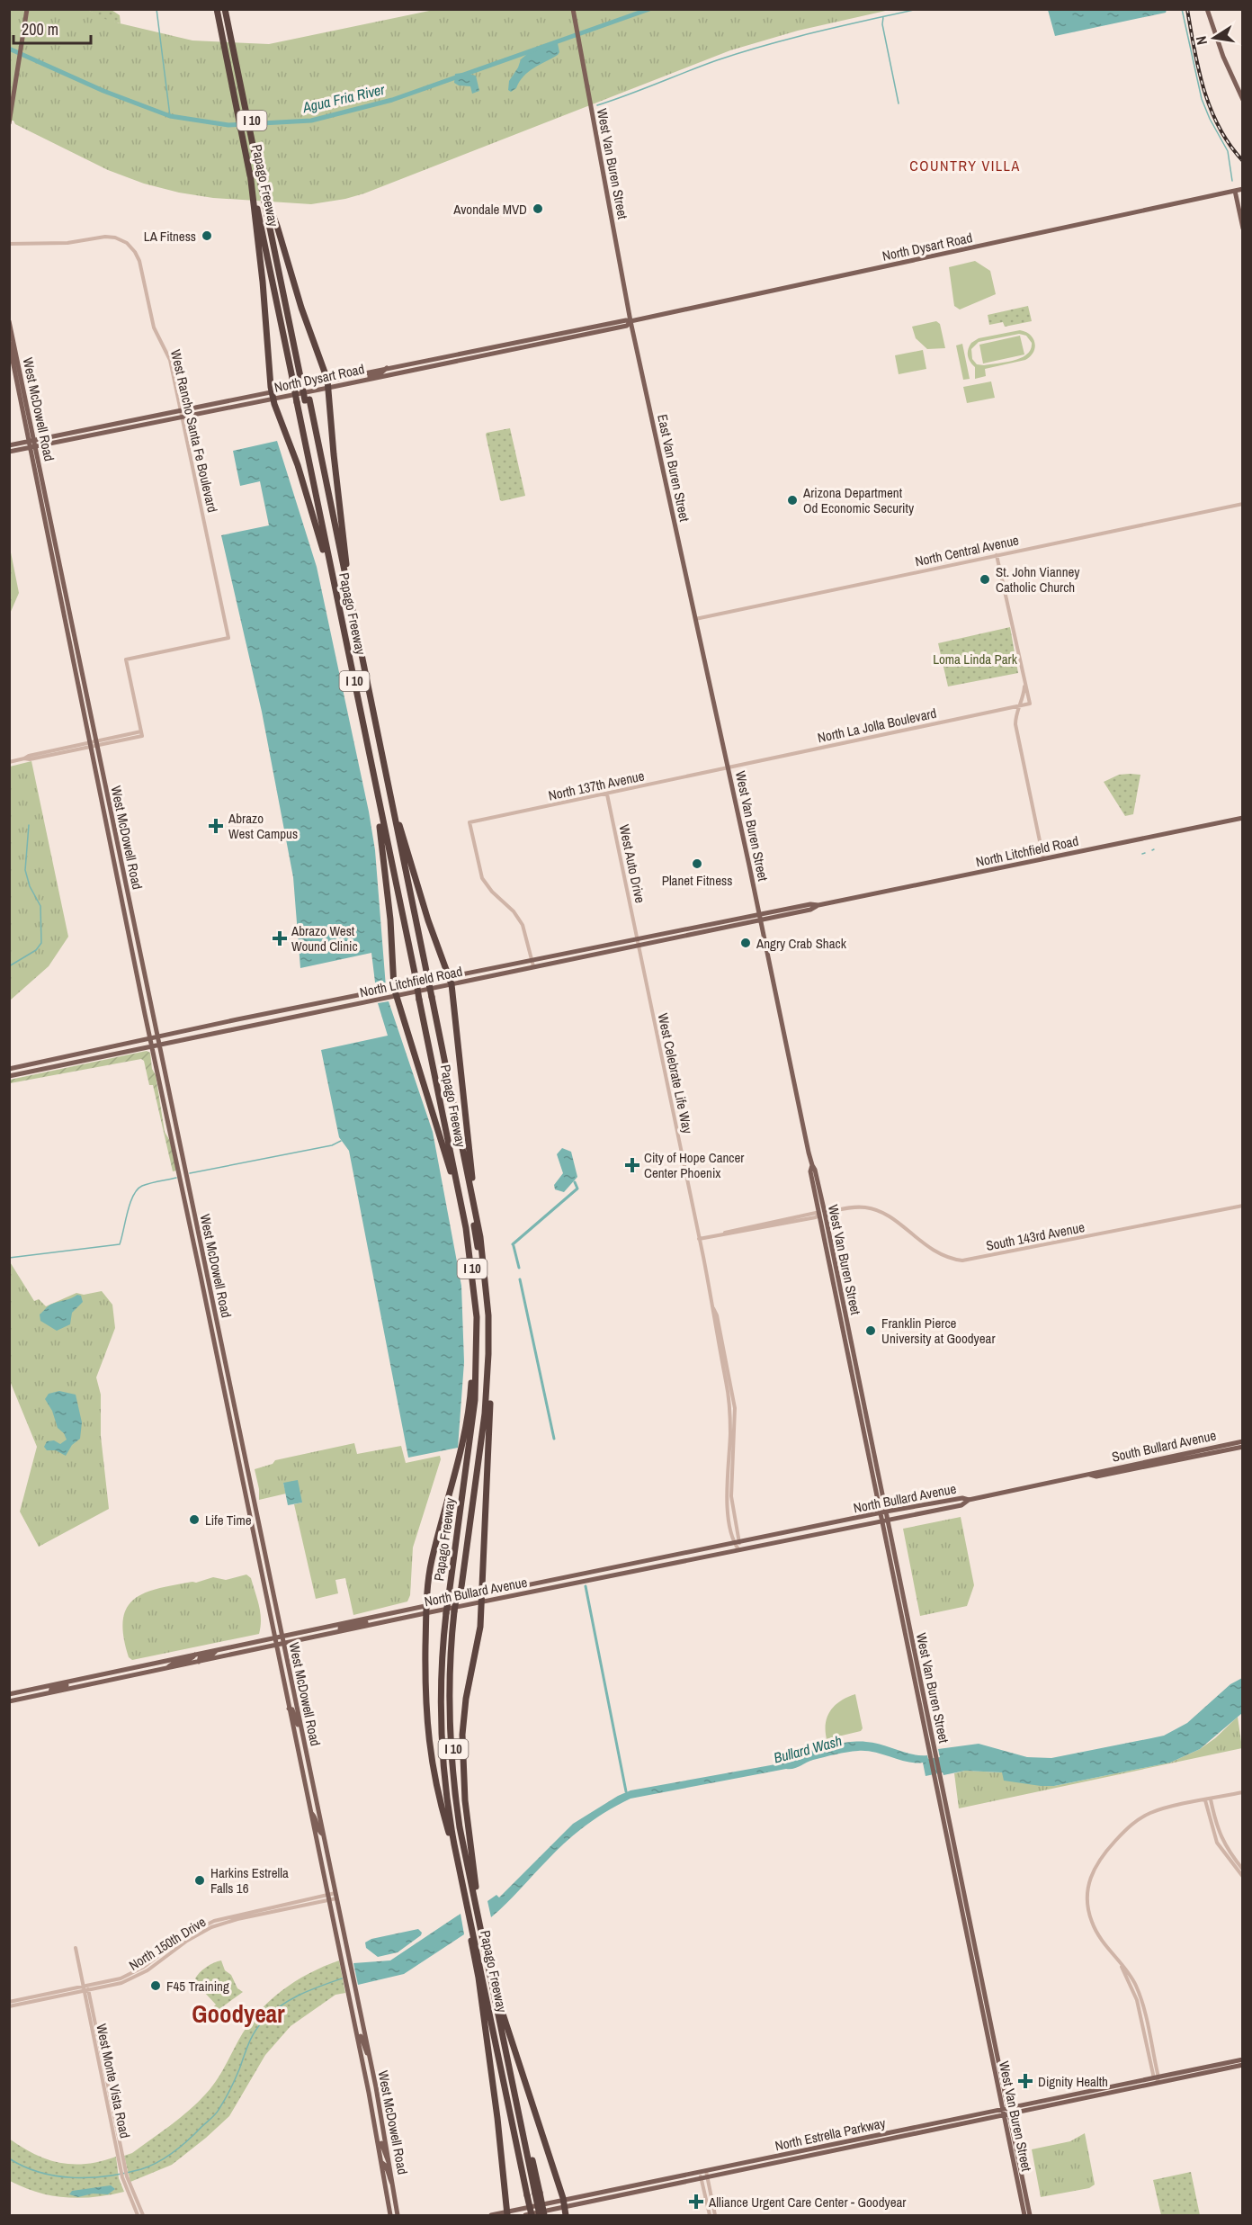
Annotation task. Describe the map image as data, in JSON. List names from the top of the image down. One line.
{"streets":{"highway":["I 10","Papago Freeway"],"main road":["West Van Buren Street","North Dysart Road","West McDowell Road","East Van Buren Street","North Litchfield Road","South Bullard Avenue","North Bullard Avenue","North Estrella Parkway"],"street":["West Rancho Santa Fe Boulevard","North Central Avenue","North La Jolla Boulevard","North 137th Avenue","West Auto Drive","West Celebrate Life Way","South 143rd Avenue","North 150th Drive","West Monte Vista Road"]},"crossings":[["West Van Buren Street","North Dysart Road"],["West Van Buren Street","East Van Buren Street"],["West Van Buren Street","North Central Avenue"],["West Van Buren Street","North La Jolla Boulevard"],["West Van Buren Street","North 137th Avenue"],["West Van Buren Street","North Litchfield Road"],["West Van Buren Street","South 143rd Avenue"],["West Van Buren Street","North Bullard Avenue"],["West Van Buren Street","North Estrella Parkway"],["North Dysart Road","West McDowell Road"],["North Dysart Road","West Rancho Santa Fe Boulevard"],["North Dysart Road","East Van Buren Street"],["West McDowell Road","West Rancho Santa Fe Boulevard"],["West McDowell Road","North Litchfield Road"],["West McDowell Road","North Bullard Avenue"],["West McDowell Road","North 150th Drive"],["East Van Buren Street","North Central Avenue"],["North La Jolla Boulevard","North 137th Avenue"],["North 137th Avenue","North Litchfield Road"],["North 137th Avenue","West Auto Drive"],["North Litchfield Road","West Auto Drive"],["North Litchfield Road","West Celebrate Life Way"],["West Auto Drive","West Celebrate Life Way"],["West Celebrate Life Way","South 143rd Avenue"],["West Celebrate Life Way","North Bullard Avenue"],["South Bullard Avenue","North Bullard Avenue"],["North 150th Drive","West Monte Vista Road"]],"districts":["COUNTRY VILLA","Goodyear"],"water":["Agua Fria River","Bullard Wash"],"parks":["Loma Linda Park"],"places":{"other":["Avondale MVD","LA Fitness","Arizona Department Od Economic Security","St. John Vianney Catholic Church","Planet Fitness","Angry Crab Shack","Franklin Pierce University at Goodyear","Life Time","Harkins Estrella Falls 16","F45 Training"],"health":["Abrazo West Campus","Abrazo West Wound Clinic","City of Hope Cancer Center Phoenix","Dignity Health","Alliance Urgent Care Center - Goodyear"]},"scale_bar":"200 m","north":"left"}
